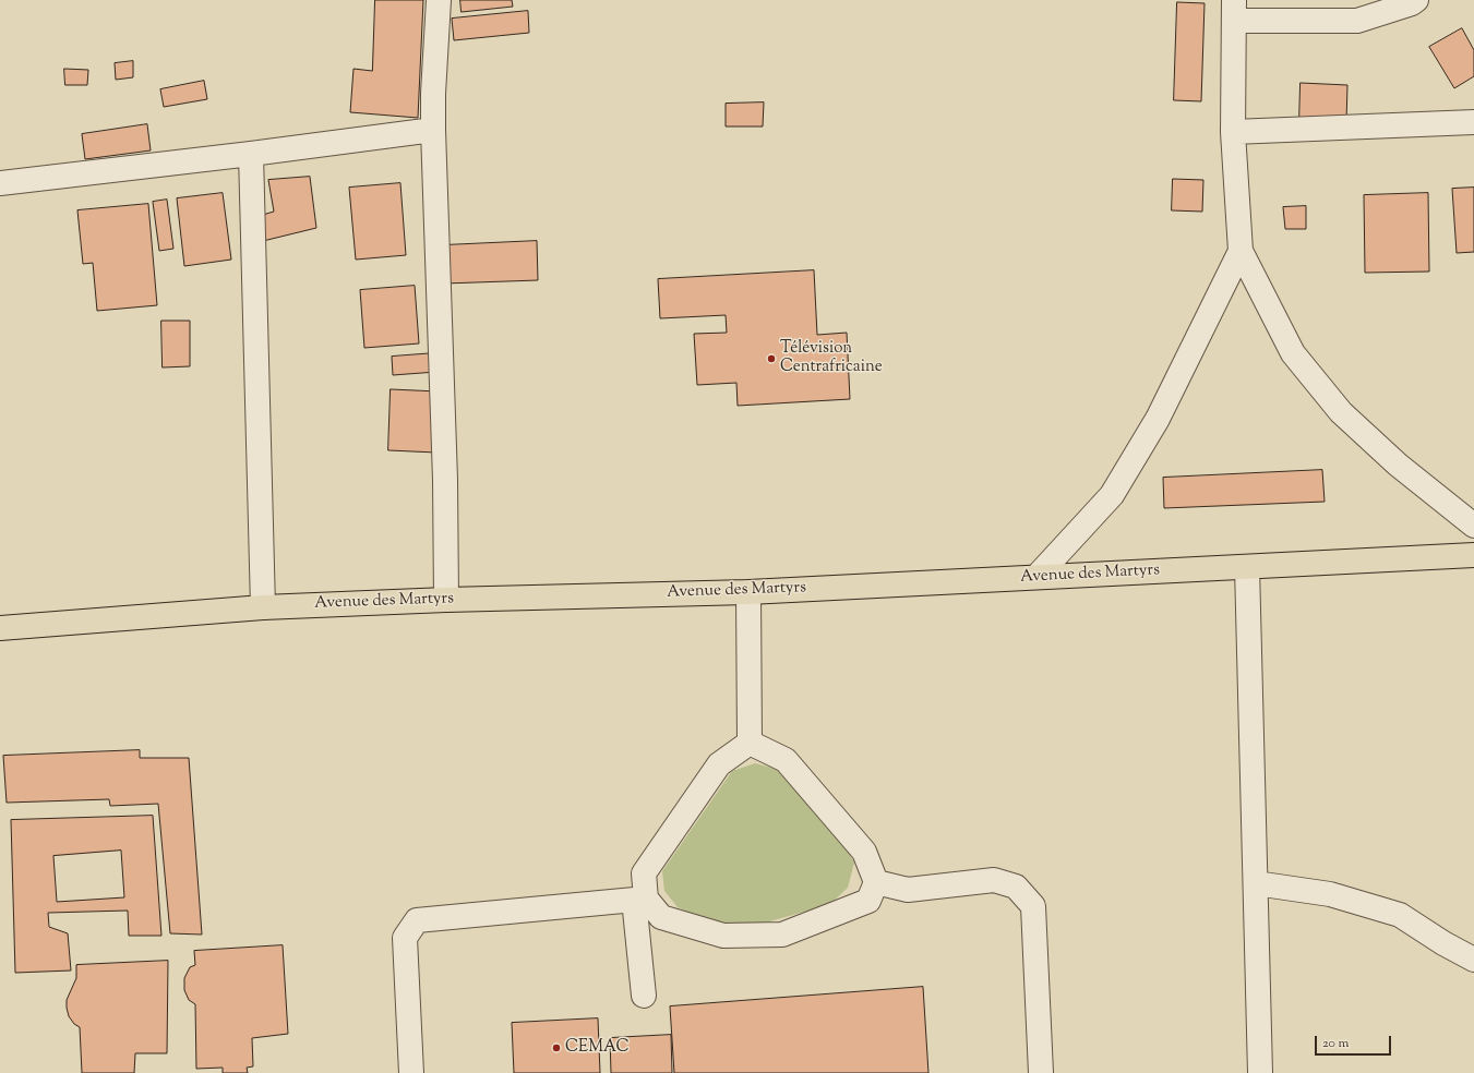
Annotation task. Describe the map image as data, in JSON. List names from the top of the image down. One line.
{"streets":{"main road":["Avenue des Martyrs"]},"places":["Télévision Centrafricaine","CEMAC"],"scale_bar":"20 m"}
